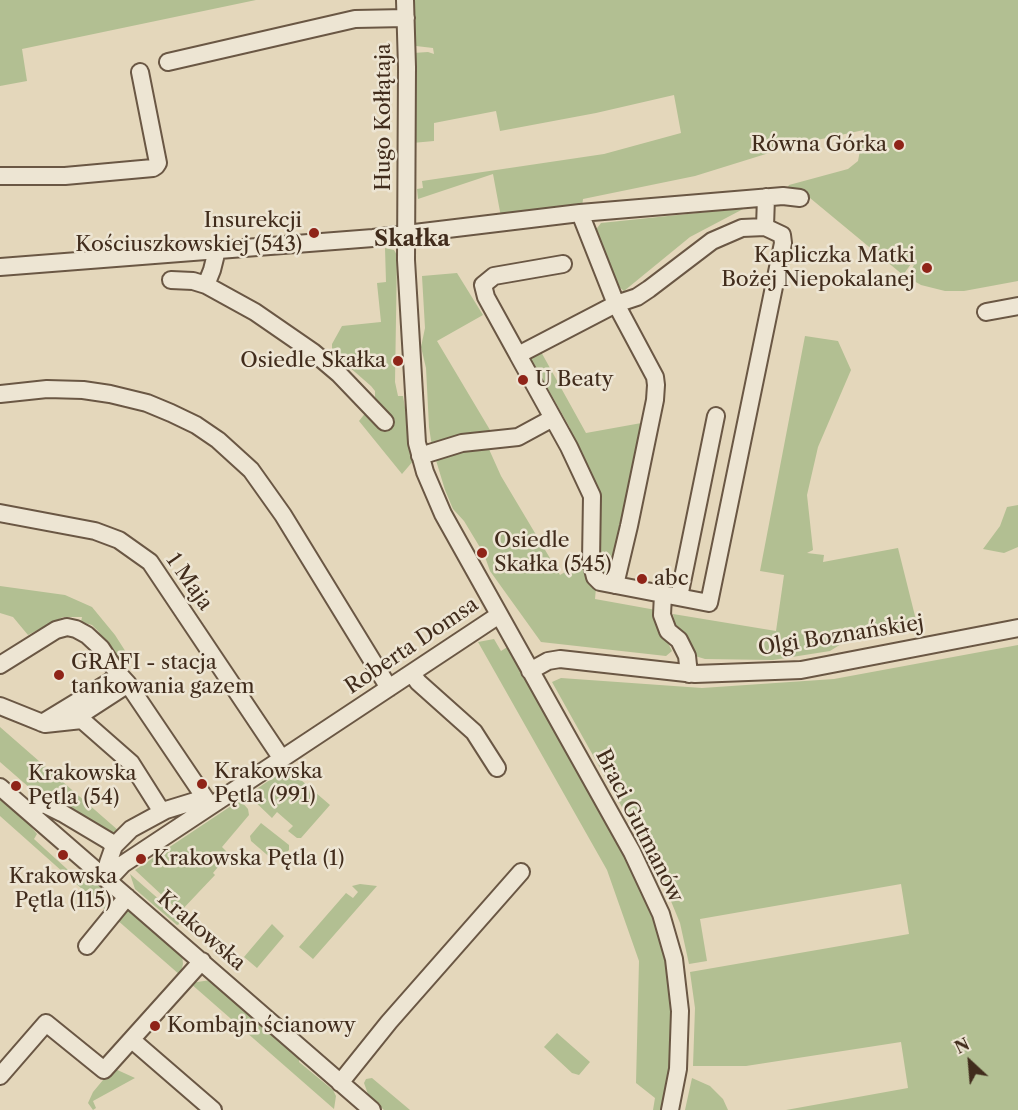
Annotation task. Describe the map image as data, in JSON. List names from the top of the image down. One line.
{"streets":{"street":["Hugo Kołłątaja","1 Maja","Olgi Boznańskiej","Roberta Domsa","Braci Gutmanów","Krakowska"]},"crossings":[["Hugo Kołłątaja","Roberta Domsa"],["1 Maja","Roberta Domsa"],["Olgi Boznańskiej","Braci Gutmanów"],["Roberta Domsa","Braci Gutmanów"],["Roberta Domsa","Krakowska"]],"districts":["Skałka"],"places":["Równa Górka","Insurekcji Kościuszkowskiej (543)","Kapliczka Matki Bożej Niepokalanej","Osiedle Skałka","U Beaty","Osiedle Skałka (545)","abc","GRAFI - stacja tankowania gazem","Krakowska Pętla (991)","Krakowska Pętla (54)","Krakowska Pętla (115)","Krakowska Pętla (1)","Kombajn ścianowy"],"north":"top left"}
